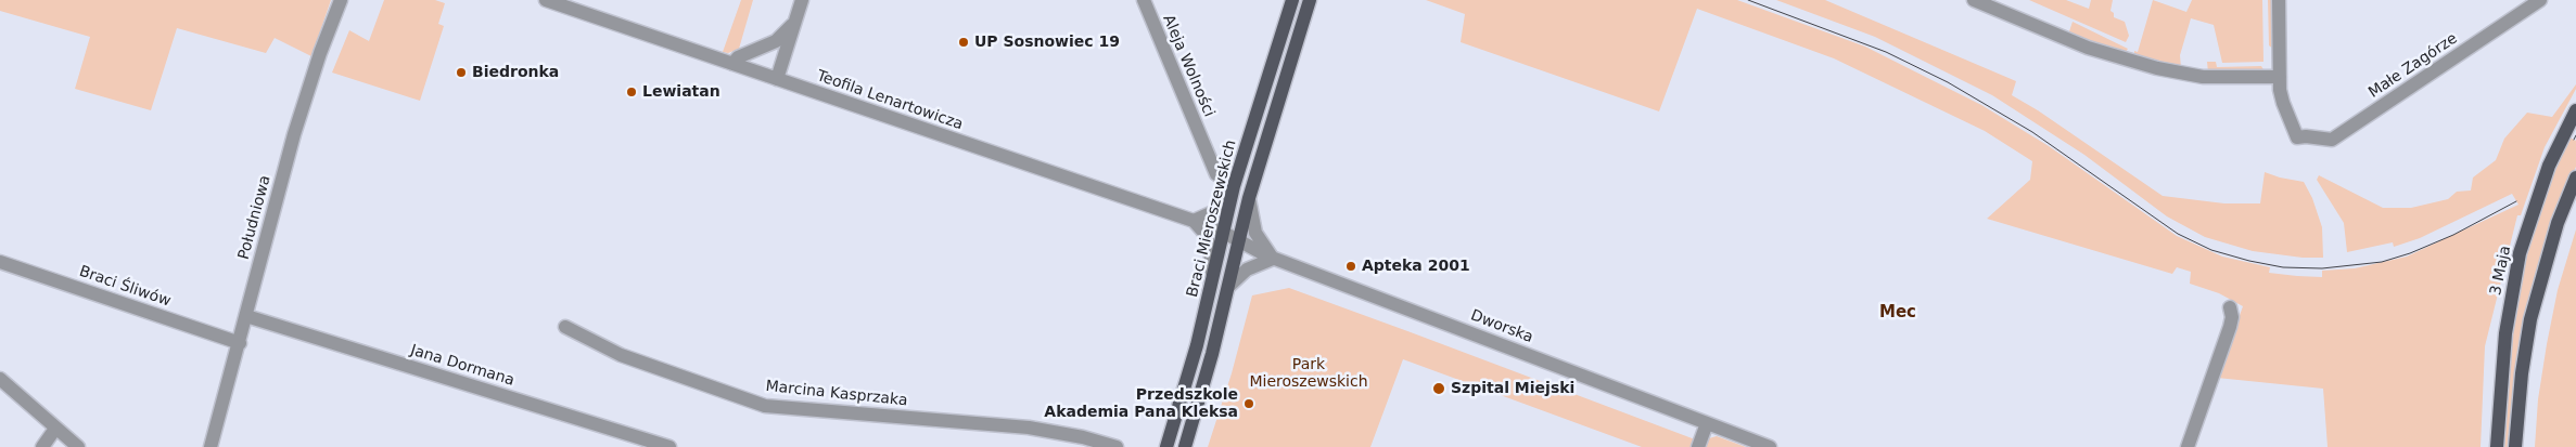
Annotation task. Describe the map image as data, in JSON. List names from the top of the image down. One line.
{"streets":{"main road":["Braci Mieroszewskich","3 Maja"],"street":["Aleja Wolności","Małe Zagórze","Teofila Lenartowicza","Południowa","Braci Śliwów","Dworska","Jana Dormana","Marcina Kasprzaka"]},"crossings":[["Teofila Lenartowicza","Braci Mieroszewskich"],["Teofila Lenartowicza","Dworska"],["Południowa","Braci Śliwów"],["Południowa","Jana Dormana"],["Braci Mieroszewskich","Dworska"]],"districts":["Mec"],"parks":["Park Mieroszewskich"],"places":["UP Sosnowiec 19","Biedronka","Lewiatan","Apteka 2001","Szpital Miejski","Przedszkole Akademia Pana Kleksa"]}
